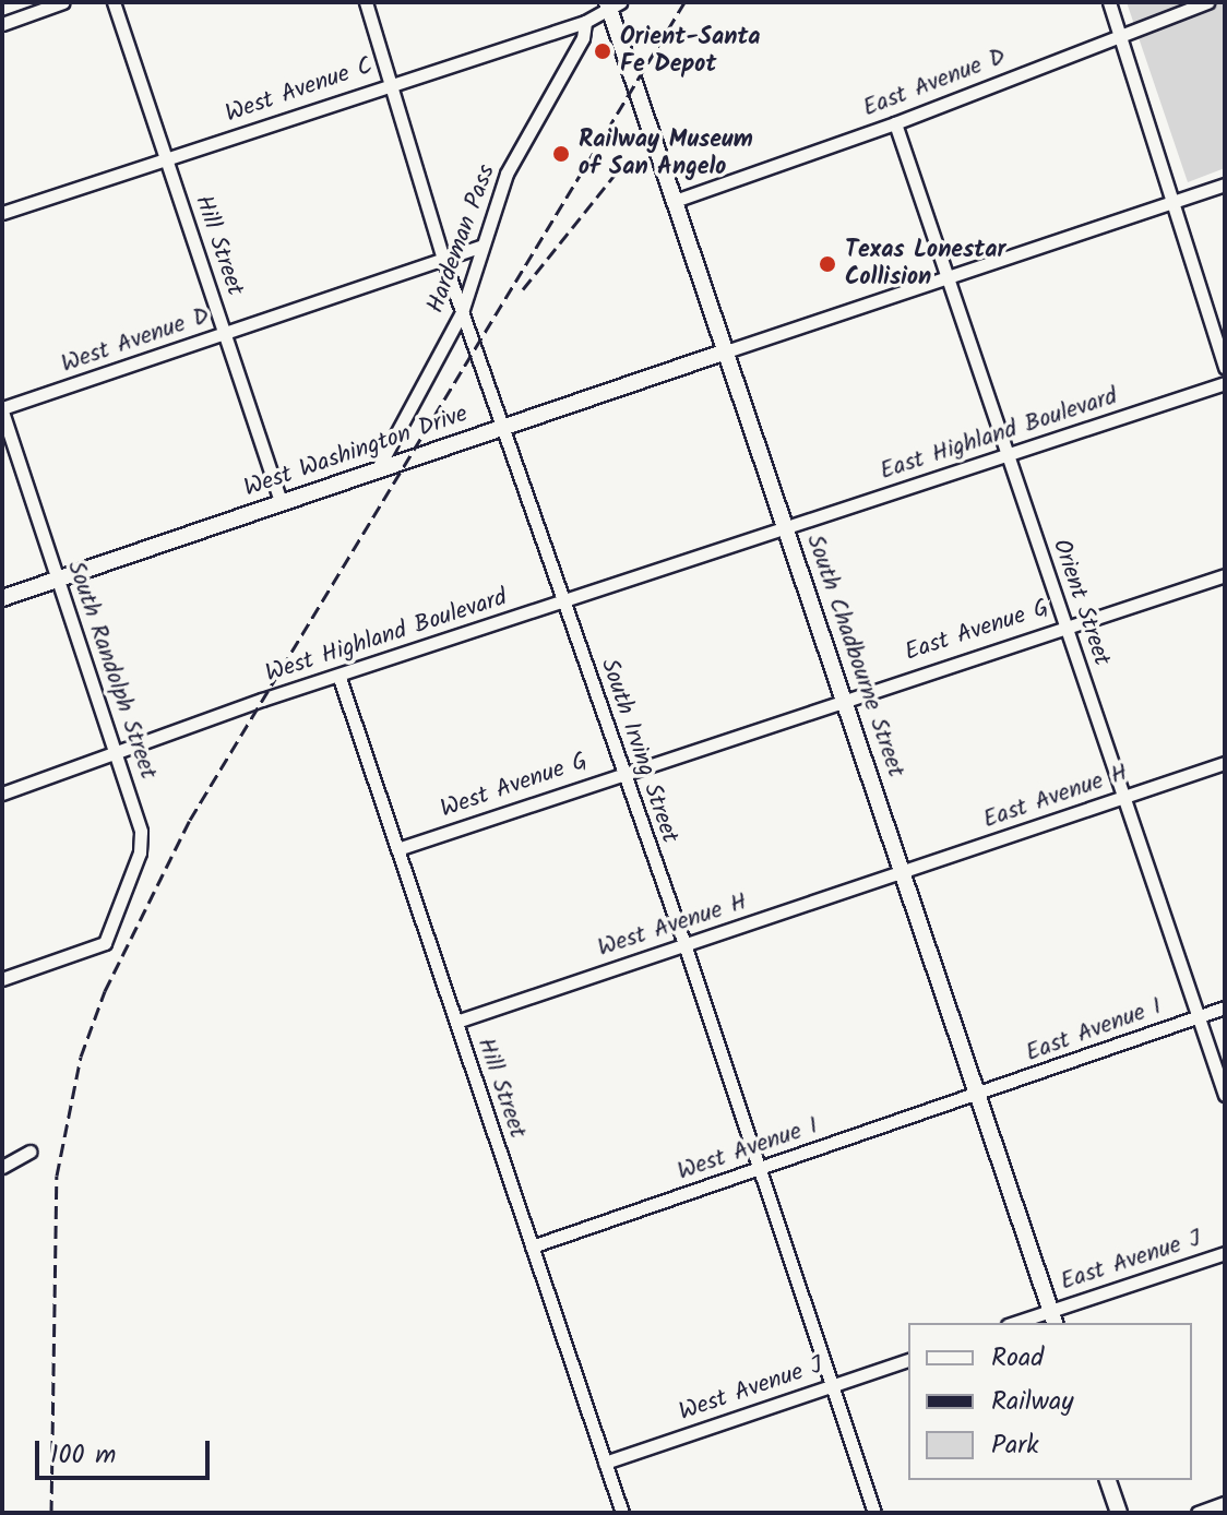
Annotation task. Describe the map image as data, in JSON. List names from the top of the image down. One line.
{"streets":{"main road":["West Washington Drive","South Chadbourne Street"],"street":["East Avenue D","West Avenue C","Hardeman Pass","Hill Street","West Avenue D","East Highland Boulevard","Orient Street","East Avenue G","West Highland Boulevard","South Randolph Street","South Irving Street","West Avenue G","East Avenue H","West Avenue H","East Avenue I","West Avenue I","East Avenue J","West Avenue J"]},"crossings":[["East Avenue D","Orient Street"],["East Avenue D","South Chadbourne Street"],["West Avenue C","Hardeman Pass"],["West Avenue C","Hill Street"],["West Avenue C","South Chadbourne Street"],["West Avenue C","South Irving Street"],["Hardeman Pass","West Avenue D"],["Hardeman Pass","West Washington Drive"],["Hardeman Pass","South Irving Street"],["Hill Street","West Avenue D"],["Hill Street","West Washington Drive"],["Hill Street","West Highland Boulevard"],["Hill Street","West Avenue G"],["Hill Street","West Avenue H"],["Hill Street","West Avenue I"],["Hill Street","West Avenue J"],["West Avenue D","South Randolph Street"],["West Avenue D","South Irving Street"],["East Highland Boulevard","Orient Street"],["East Highland Boulevard","West Highland Boulevard"],["East Highland Boulevard","South Chadbourne Street"],["West Washington Drive","South Chadbourne Street"],["West Washington Drive","South Randolph Street"],["West Washington Drive","South Irving Street"],["Orient Street","East Avenue G"],["Orient Street","East Avenue H"],["Orient Street","East Avenue I"],["East Avenue G","South Chadbourne Street"],["East Avenue G","West Avenue G"],["West Highland Boulevard","South Chadbourne Street"],["West Highland Boulevard","South Randolph Street"],["West Highland Boulevard","South Irving Street"],["South Chadbourne Street","West Avenue G"],["South Chadbourne Street","East Avenue H"],["South Chadbourne Street","West Avenue H"],["South Chadbourne Street","East Avenue I"],["South Chadbourne Street","West Avenue I"],["South Chadbourne Street","East Avenue J"],["South Irving Street","West Avenue G"],["South Irving Street","West Avenue H"],["South Irving Street","West Avenue I"],["South Irving Street","West Avenue J"],["East Avenue H","West Avenue H"],["East Avenue I","West Avenue I"]],"places":["Orient-Santa Fe Depot","Railway Museum of San Angelo","Texas Lonestar Collision"],"legend":["Road","Railway","Park"],"scale_bar":"100 m"}
